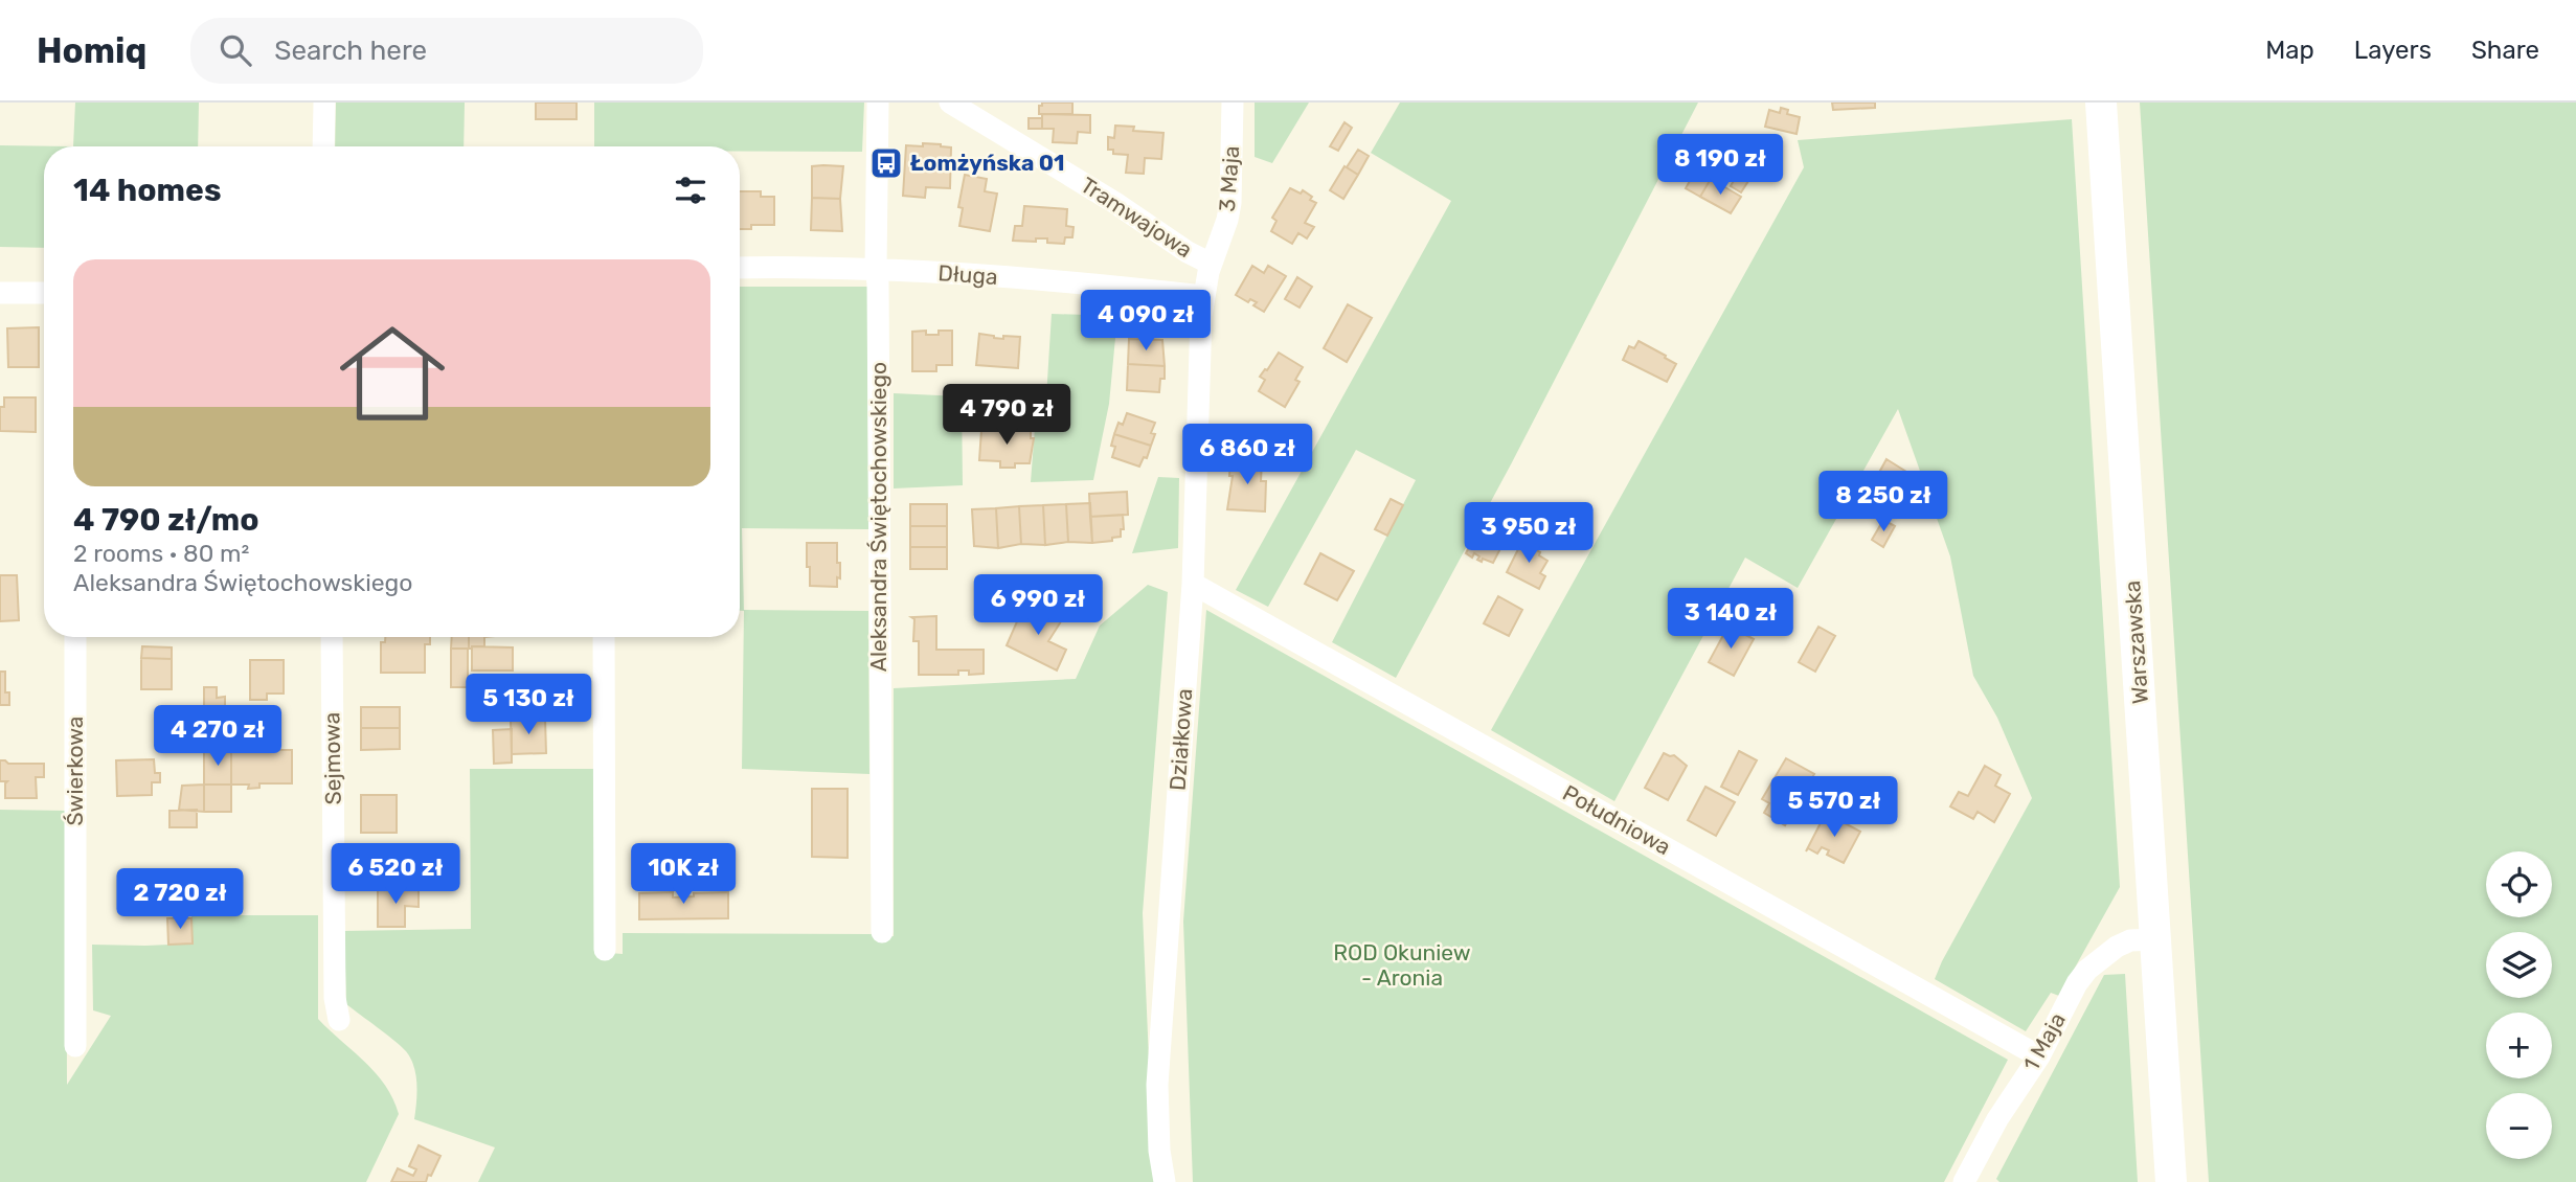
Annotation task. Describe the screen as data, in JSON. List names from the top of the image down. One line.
{"streets":{"main road":["Warszawska"],"street":["3 Maja","Tramwajowa","Długa","Aleksandra Świętochowskiego","Działkowa","Sejmowa","Świerkowa","Południowa","1 Maja"]},"crossings":[["3 Maja","Tramwajowa"],["3 Maja","Długa"],["3 Maja","Działkowa"],["Długa","Aleksandra Świętochowskiego"],["Długa","Działkowa"],["Warszawska","1 Maja"],["Działkowa","Południowa"],["Południowa","1 Maja"]],"parks":["ROD Okuniew - Aronia"],"places":{"bus stop":["Łomżyńska 01"]},"page":{"header":"Homiq","search":"Search here","nav":["Map","Layers","Share"],"price":["8 190 zł","4 090 zł","4 790 zł","6 860 zł","8 250 zł","3 950 zł","6 990 zł","3 140 zł","5 130 zł","4 270 zł","5 570 zł","6 520 zł","10K zł","2 720 zł"],"heading":"14 homes","list":[{"name":"4 790 zł/mo","note":"2 rooms · 80 m² · Aleksandra Świętochowskiego"}],"map_buttons":["+","−"]}}
